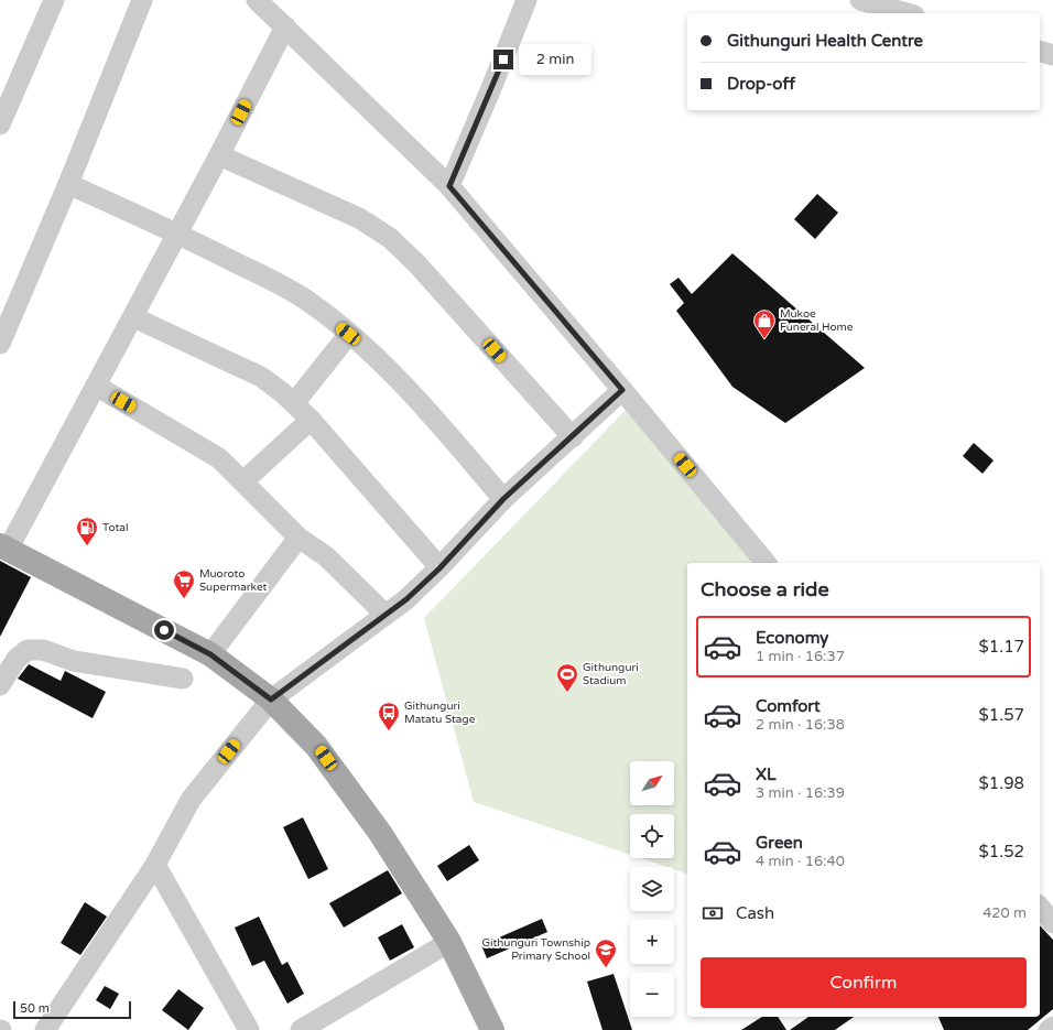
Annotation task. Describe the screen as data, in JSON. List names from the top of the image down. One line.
{"places":{"shop":["Mukoe Funeral Home"],"fuel station":["Total"],"supermarket":["Muoroto Supermarket"],"sports":["Githunguri Stadium"],"bus stop":["Githunguri Matatu Stage"],"school or university":["Githunguri Township Primary School"]},"scale_bar":"50 m","north":"top right","page":{"banner":["Githunguri Health Centre","Drop-off"],"bubble":"2 min","heading":"Choose a ride","list":[{"name":"Economy","note":"1 min · 16:37","value":"$1.17"},{"name":"Comfort","note":"2 min · 16:38","value":"$1.57"},{"name":"XL","note":"3 min · 16:39","value":"$1.98"},{"name":"Green","note":"4 min · 16:40","value":"$1.52"}],"map_buttons":["+","−"],"pay":["Cash","420 m"],"buttons":"Confirm","scale":"50 m"}}
